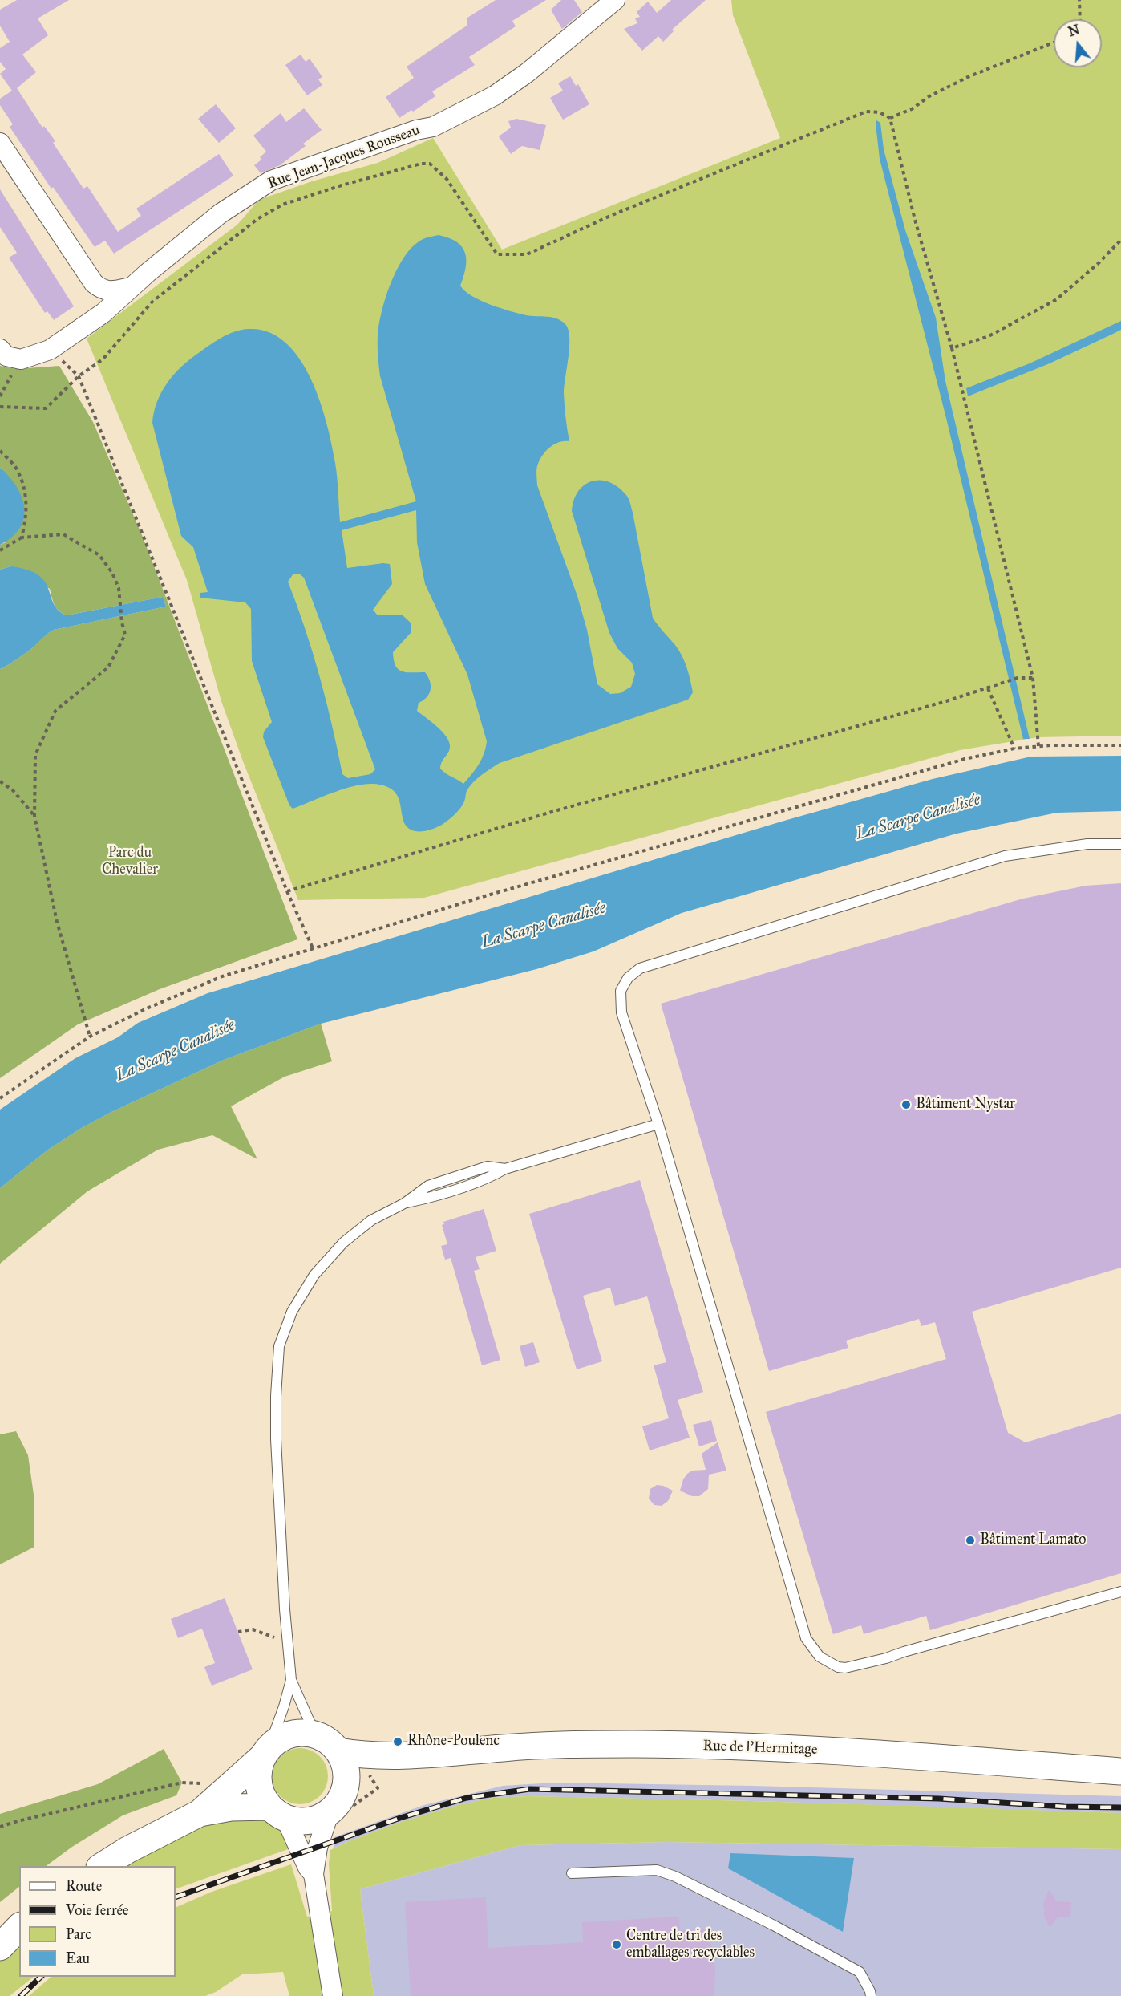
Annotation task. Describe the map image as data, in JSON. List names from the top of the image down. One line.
{"streets":{"street":["Rue Jean-Jacques Rousseau","Rue de l'Hermitage"]},"water":["La Scarpe Canalisée"],"parks":["Parc du Chevalier"],"places":["Bâtiment Nystar","Bâtiment Lamato","Rhône-Poulenc","Centre de tri des emballages recyclables"],"legend":["Route","Voie ferrée","Parc","Eau"],"north":"top"}
